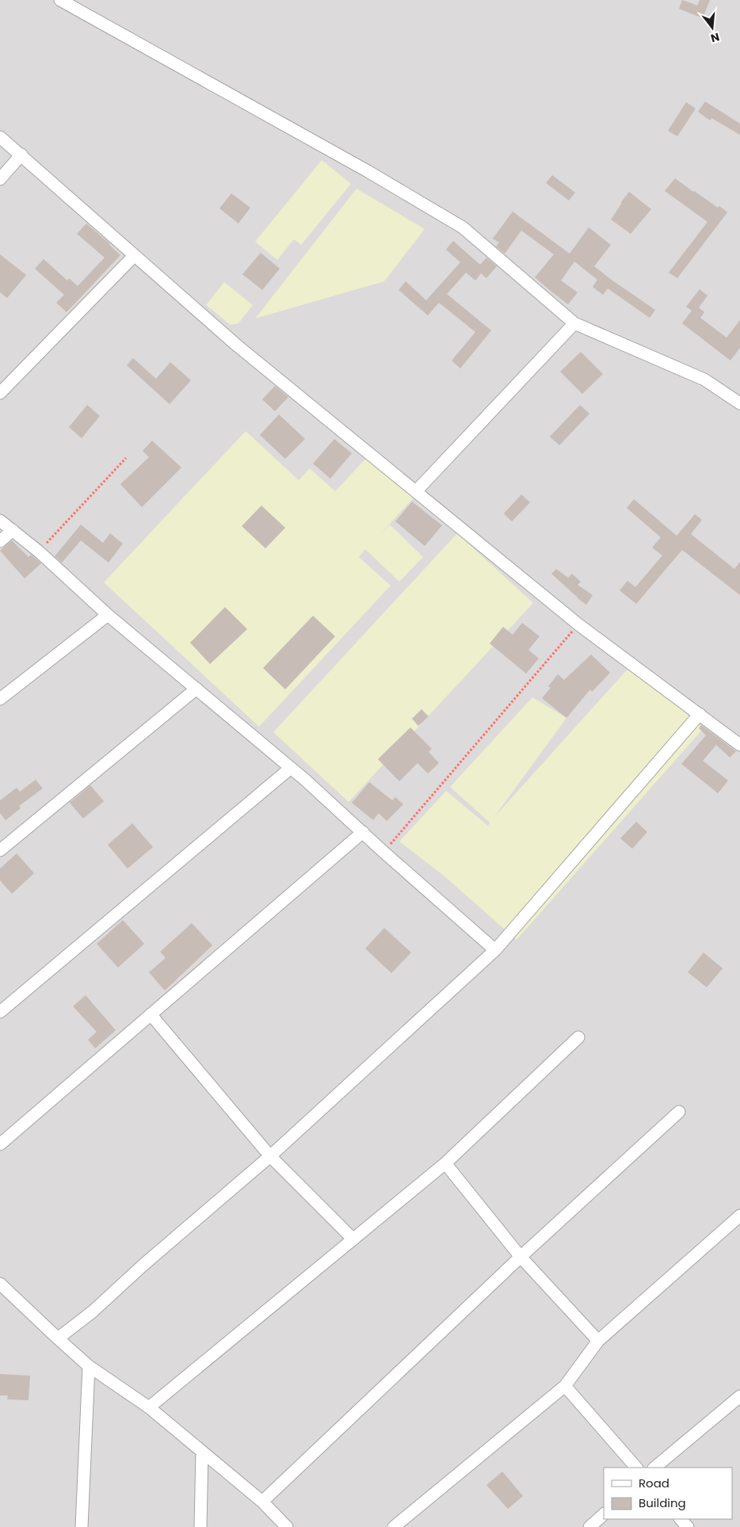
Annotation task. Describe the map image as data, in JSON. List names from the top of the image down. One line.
{"legend":["Road","Building"],"north":"bottom"}
